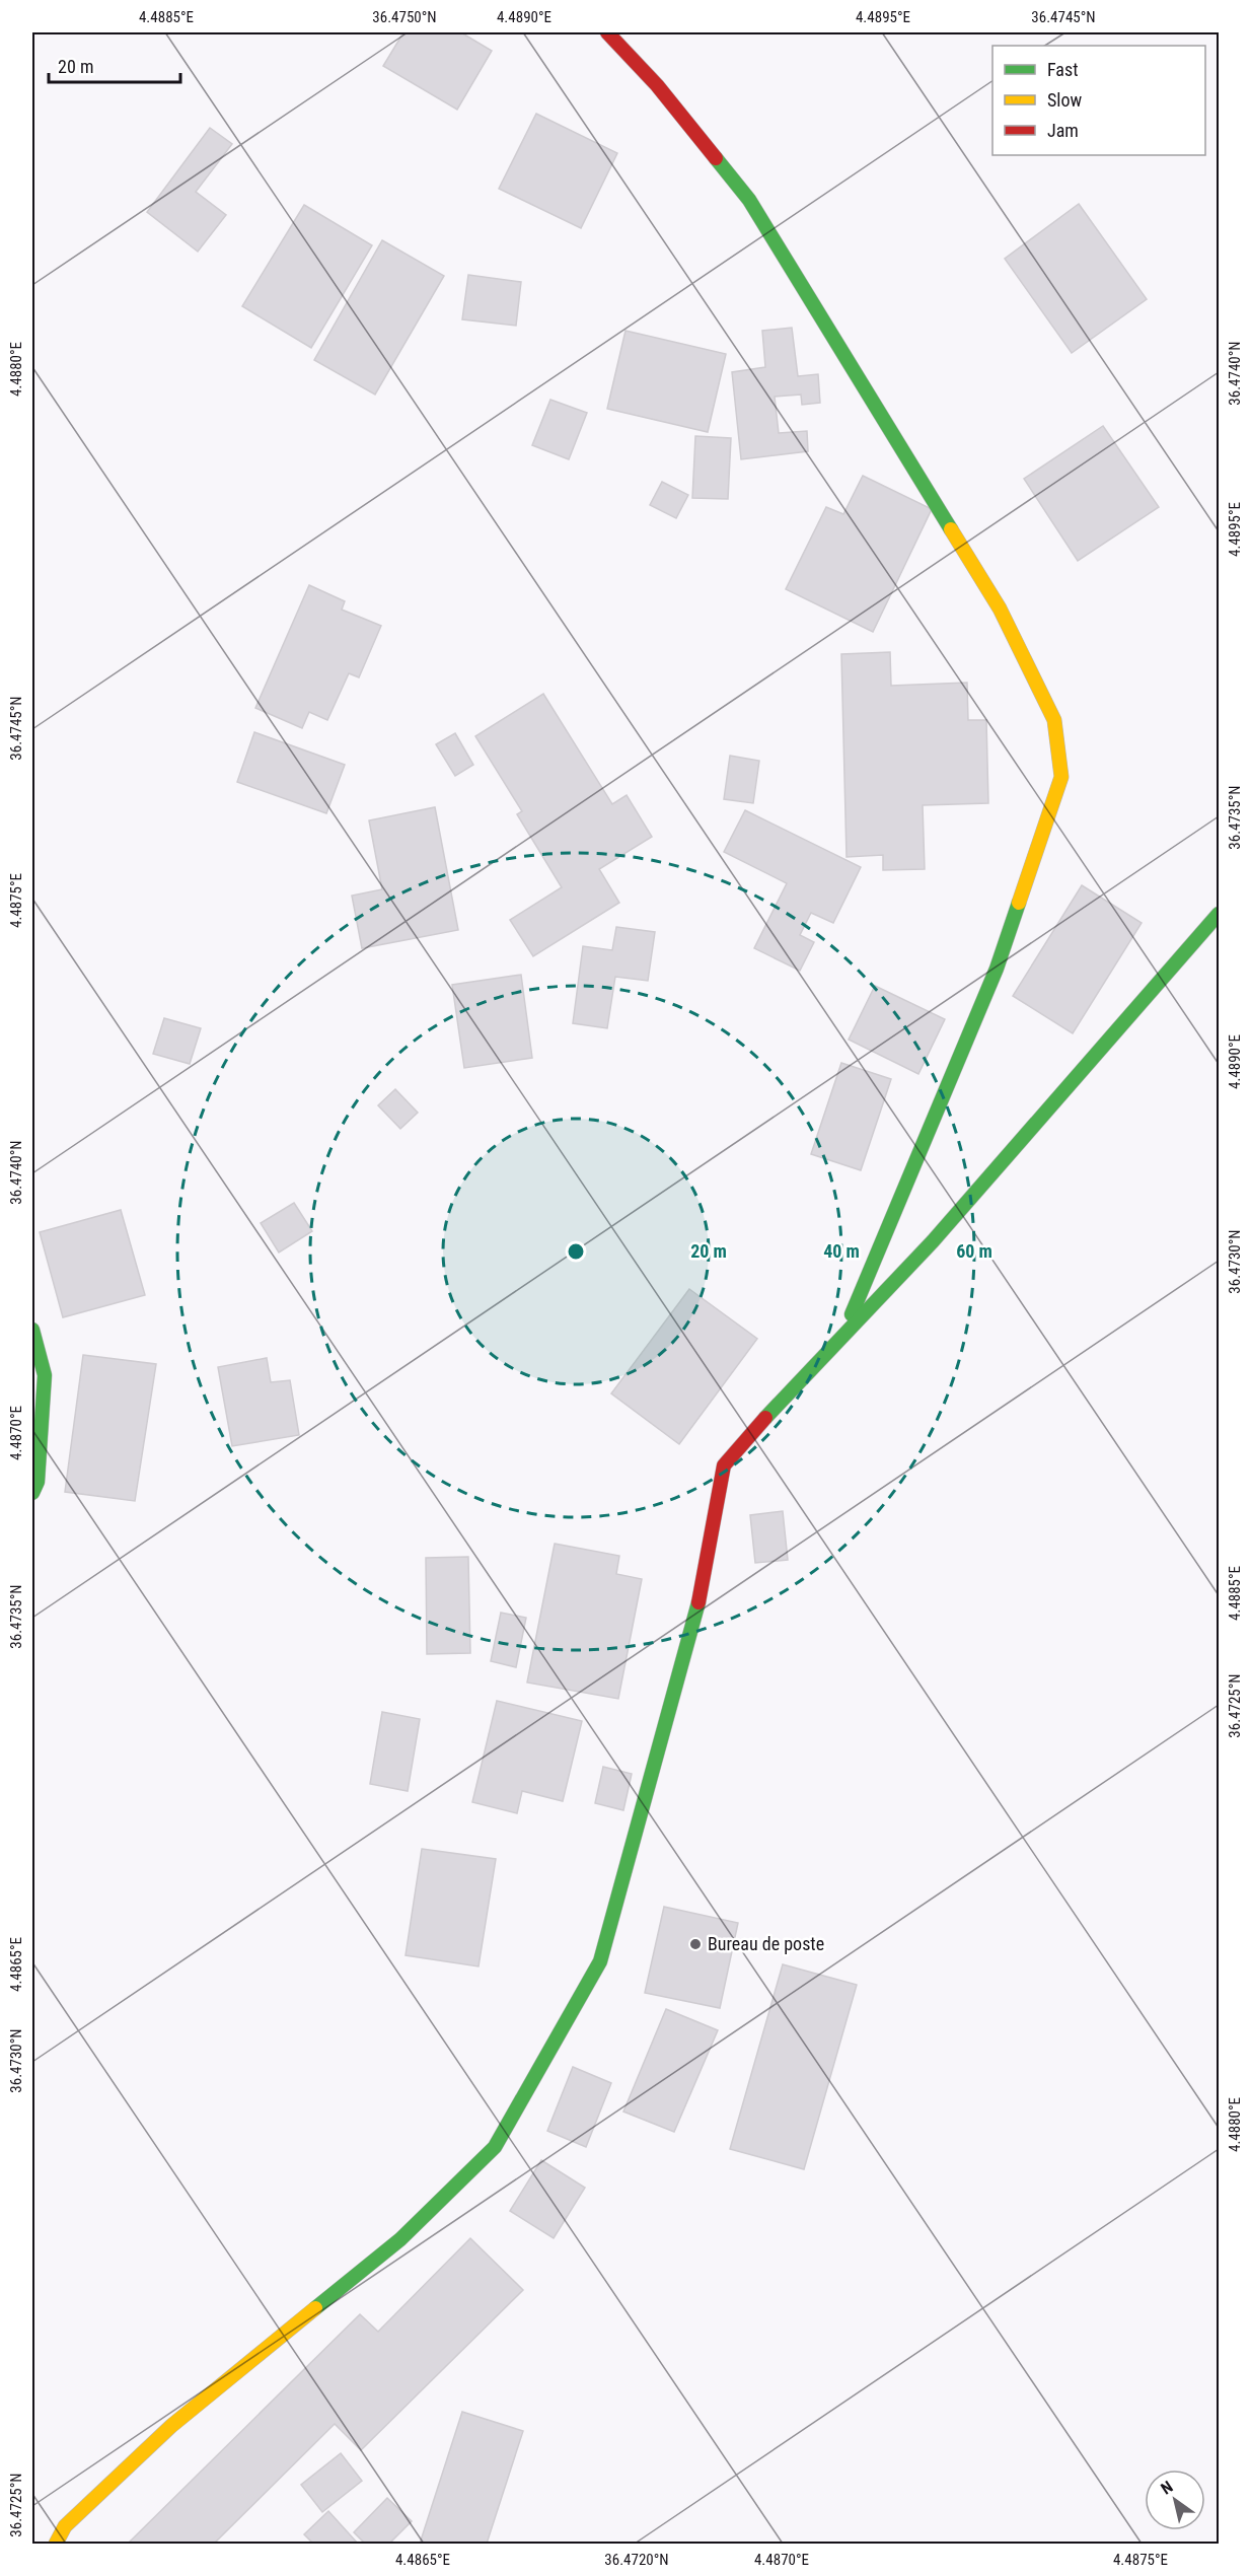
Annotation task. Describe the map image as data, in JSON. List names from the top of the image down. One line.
{"places":["Bureau de poste"],"legend":["Fast","Slow","Jam"],"scale_bar":"20 m","north":"top left","coordinates":["4.4885°E","36.4750°N","4.4890°E","4.4895°E","36.4745°N","4.4880°E","36.4740°N","36.4735°N","4.4875°E","36.4730°N","4.4870°E","36.4725°N","4.4865°E","36.4720°N"],"rings":["20 m","40 m","60 m"]}
